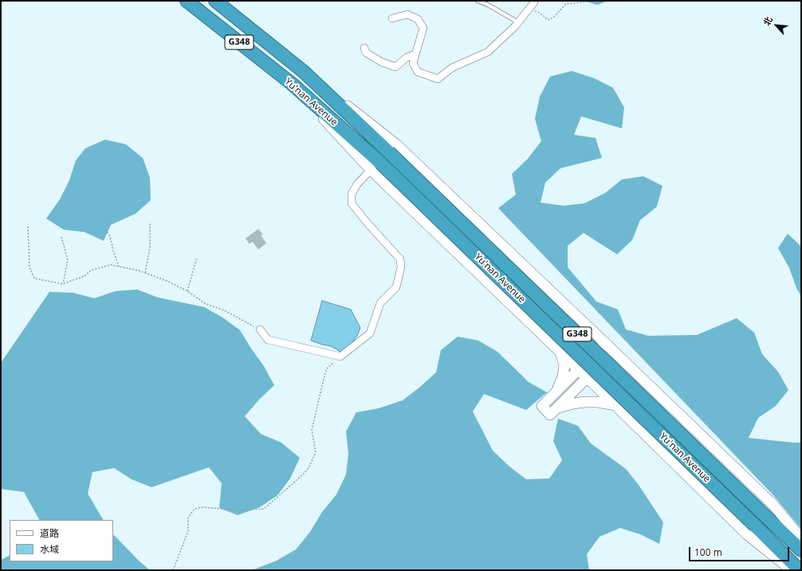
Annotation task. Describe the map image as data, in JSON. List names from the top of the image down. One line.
{"streets":{"highway":["G348","Yu'nan Avenue"]},"legend":["道路","水域"],"scale_bar":"100 m","north":"top left"}
